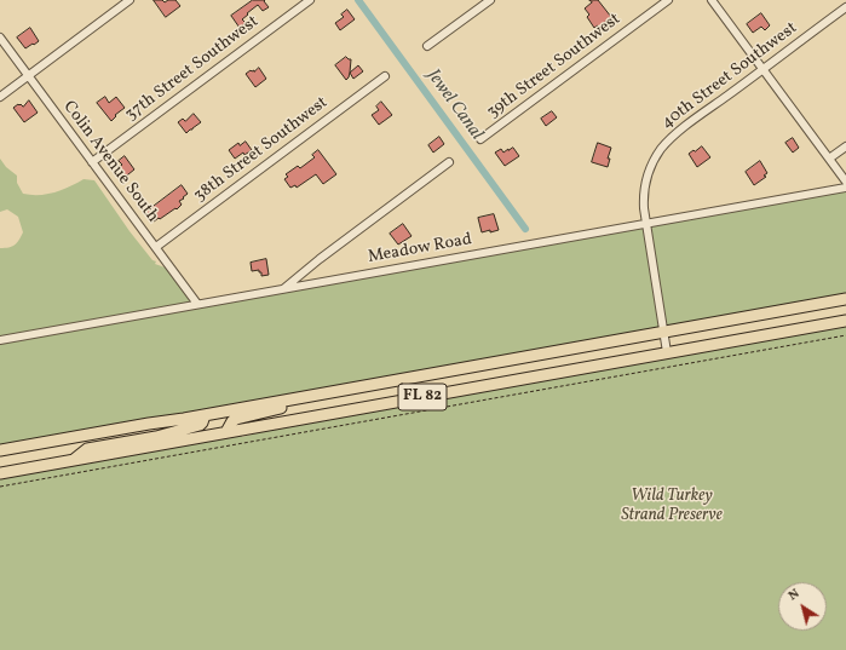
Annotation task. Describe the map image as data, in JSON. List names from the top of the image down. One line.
{"streets":{"highway":["FL 82"],"street":["39th Street Southwest","37th Street Southwest","40th Street Southwest","38th Street Southwest","Colin Avenue South","Meadow Road"]},"crossings":[["37th Street Southwest","Colin Avenue South"],["40th Street Southwest","Meadow Road"],["40th Street Southwest","FL 82"],["38th Street Southwest","Colin Avenue South"],["Colin Avenue South","Meadow Road"]],"water":["Jewel Canal"],"parks":["Wild Turkey Strand Preserve"],"north":"top left"}
